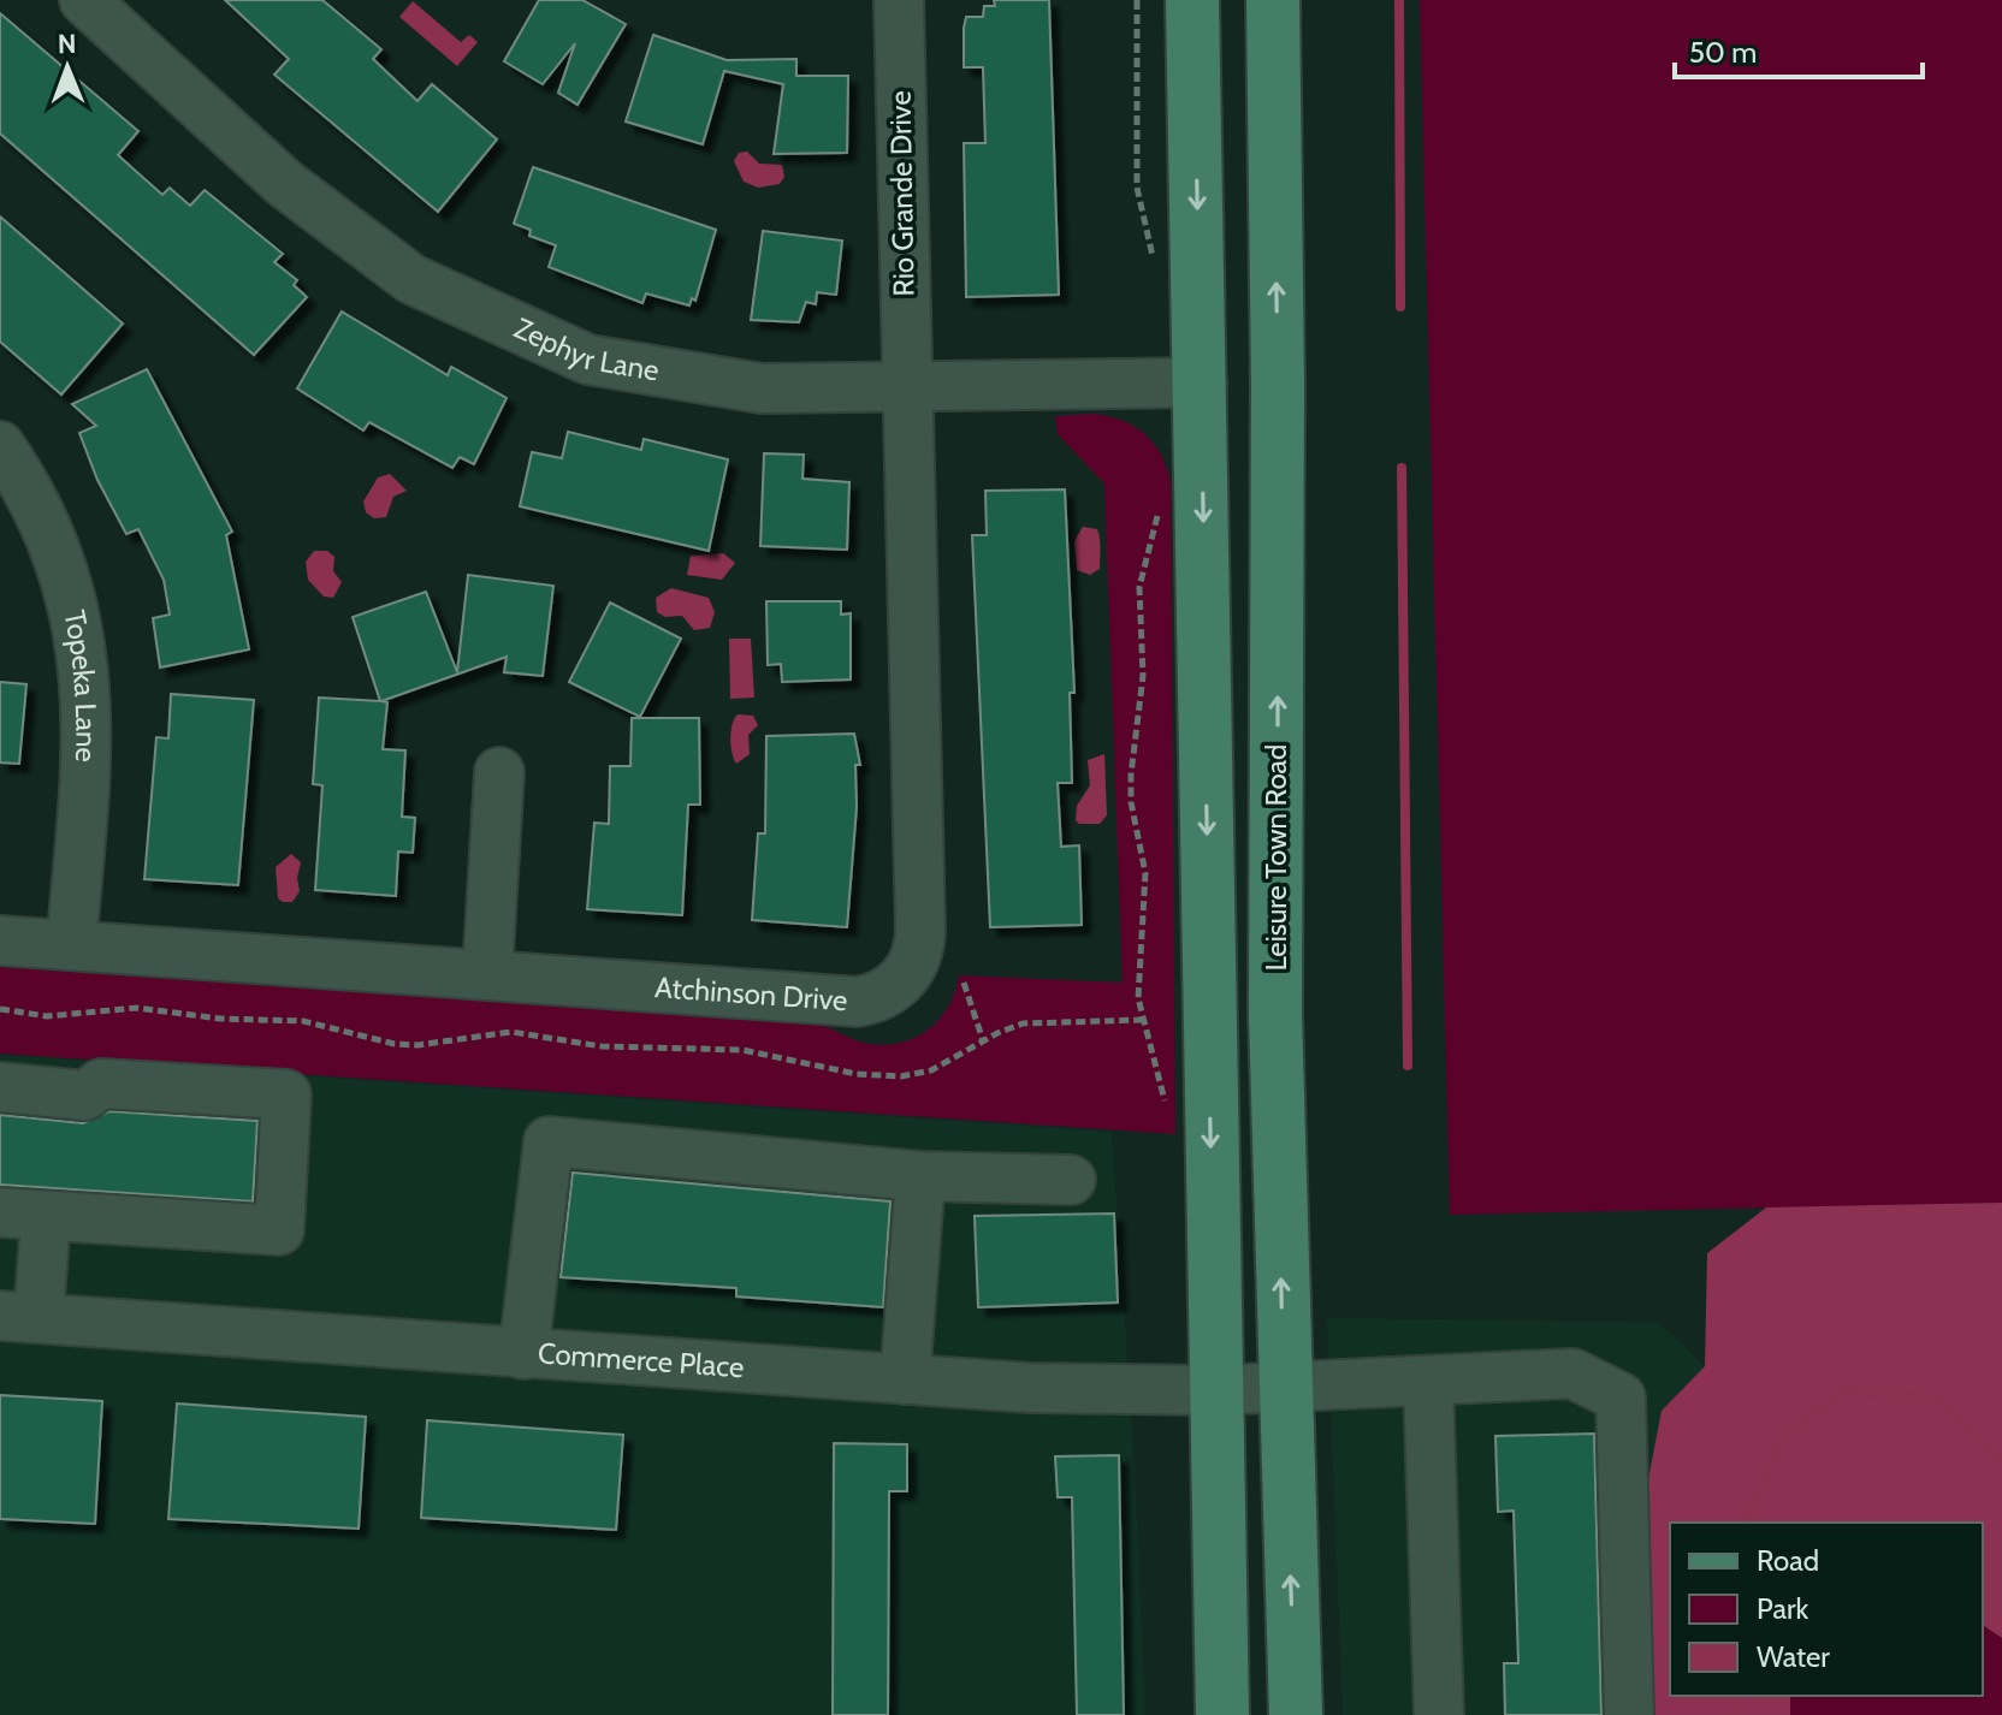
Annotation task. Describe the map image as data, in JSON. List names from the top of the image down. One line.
{"streets":{"main road":["Leisure Town Road"],"street":["Rio Grande Drive","Zephyr Lane","Topeka Lane","Atchinson Drive","Commerce Place"]},"crossings":[["Rio Grande Drive","Zephyr Lane"],["Rio Grande Drive","Atchinson Drive"],["Zephyr Lane","Atchinson Drive"],["Topeka Lane","Atchinson Drive"],["Leisure Town Road","Commerce Place"]],"legend":["Road","Park","Water"],"scale_bar":"50 m","north":"top"}
